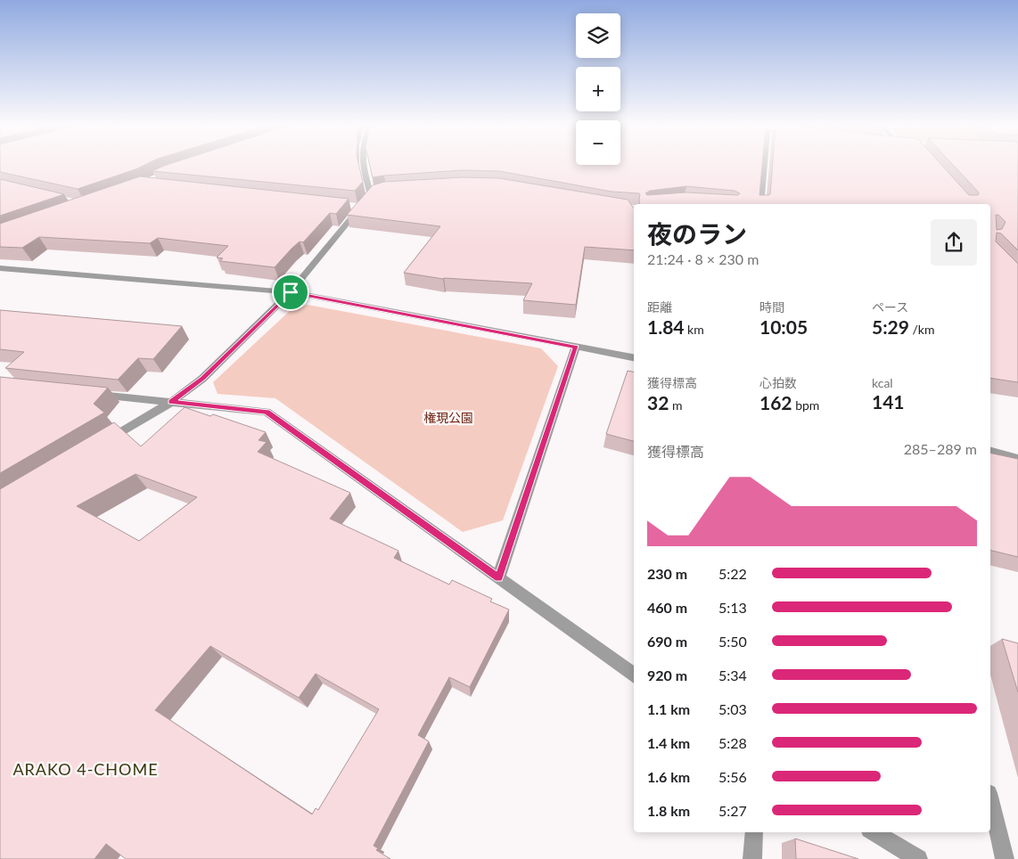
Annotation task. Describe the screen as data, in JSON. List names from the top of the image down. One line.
{"districts":["ARAKO 4-CHOME"],"parks":["権現公園"],"page":{"map_buttons":["+","−"],"heading":["夜のラン","21:24 · 8 × 230 m"],"stats":[["距離","1.84 km"],["時間","10:05"],["ペース","5:29 /km"],["獲得標高","32 m"],["心拍数","162 bpm"],["kcal","141"]],"chart":["獲得標高","285–289 m"],"list":[{"name":"230 m","note":"5:22"},{"name":"460 m","note":"5:13"},{"name":"690 m","note":"5:50"},{"name":"920 m","note":"5:34"},{"name":"1.1 km","note":"5:03"},{"name":"1.4 km","note":"5:28"},{"name":"1.6 km","note":"5:56"},{"name":"1.8 km","note":"5:27"}]}}
